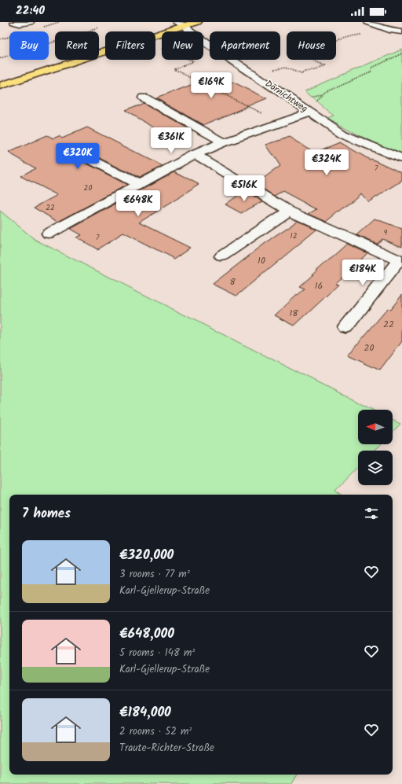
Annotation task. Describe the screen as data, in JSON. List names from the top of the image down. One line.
{"streets":{"street":["Dörnichtweg"]},"house_numbers":["7","20","22","9","12","7","10","8","16","18","22","20"],"north":"left","page":{"status":"22:40","chip":["Buy","Rent","Filters","New","Apartment","House"],"price":["€169K","€361K","€320K","€324K","€516K","€648K","€184K"],"heading":"7 homes","list":[{"name":"€320,000","note":"3 rooms · 77 m² · Karl-Gjellerup-Straße"},{"name":"€648,000","note":"5 rooms · 148 m² · Karl-Gjellerup-Straße"},{"name":"€184,000","note":"2 rooms · 52 m² · Traute-Richter-Straße"}]}}
